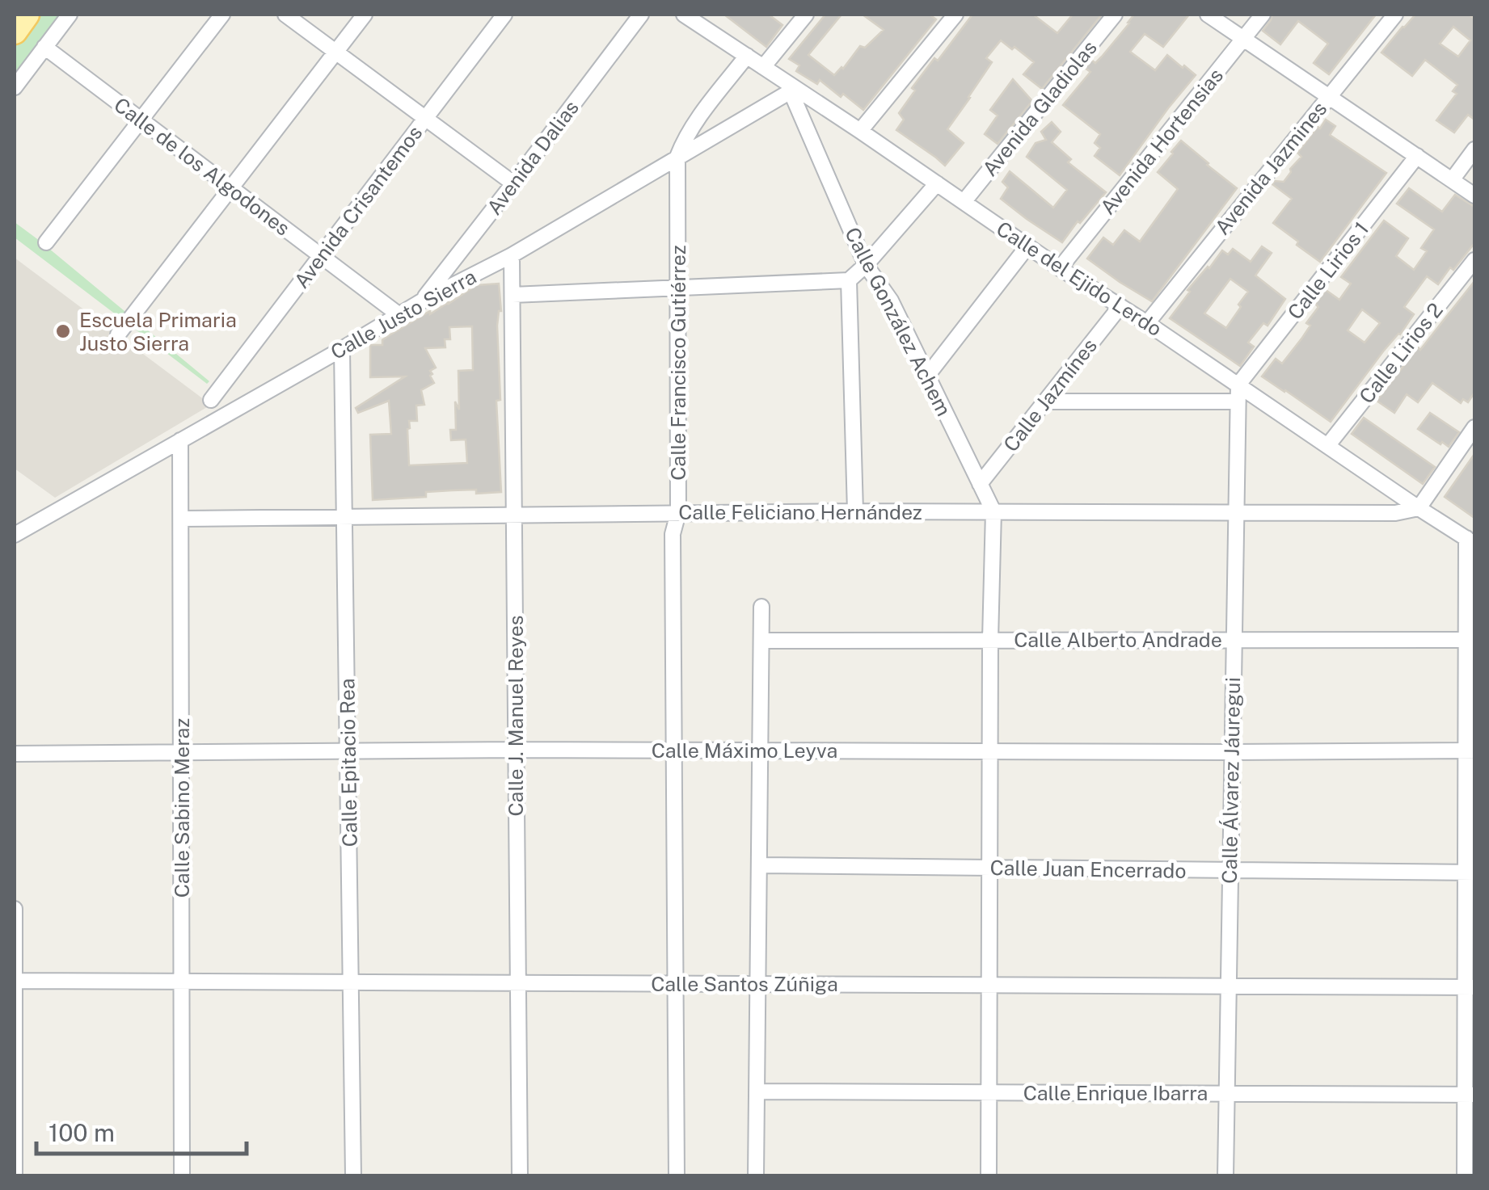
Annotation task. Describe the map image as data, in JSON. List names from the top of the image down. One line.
{"streets":{"street":["Avenida Gladiolas","Avenida Hortensias","Avenida Dalias","Calle de los Algodones","Avenida Jazmines","Avenida Crisantemos","Calle Lirios 1","Calle del Ejido Lerdo","Calle Justo Sierra","Calle González Achem","Calle Lirios 2","Calle Francisco Gutiérrez","Calle Jazmínes","Calle Feliciano Hernández","Calle Alberto Andrade","Calle J. Manuel Reyes","Calle Máximo Leyva","Calle Epitacio Rea","Calle Álvarez Jáuregui","Calle Sabino Meraz","Calle Juan Encerrado","Calle Santos Zúñiga","Calle Enrique Ibarra"]},"crossings":[["Avenida Gladiolas","Calle del Ejido Lerdo"],["Avenida Hortensias","Calle del Ejido Lerdo"],["Avenida Dalias","Calle Justo Sierra"],["Calle de los Algodones","Avenida Crisantemos"],["Calle de los Algodones","Calle Justo Sierra"],["Avenida Jazmines","Calle del Ejido Lerdo"],["Calle Lirios 1","Calle del Ejido Lerdo"],["Calle Lirios 1","Calle Álvarez Jáuregui"],["Calle del Ejido Lerdo","Calle Justo Sierra"],["Calle del Ejido Lerdo","Calle González Achem"],["Calle del Ejido Lerdo","Calle Lirios 2"],["Calle del Ejido Lerdo","Calle Francisco Gutiérrez"],["Calle del Ejido Lerdo","Calle Jazmínes"],["Calle del Ejido Lerdo","Calle Feliciano Hernández"],["Calle del Ejido Lerdo","Calle Álvarez Jáuregui"],["Calle Justo Sierra","Calle González Achem"],["Calle Justo Sierra","Calle Francisco Gutiérrez"],["Calle Justo Sierra","Calle J. Manuel Reyes"],["Calle Justo Sierra","Calle Epitacio Rea"],["Calle Justo Sierra","Calle Sabino Meraz"],["Calle González Achem","Calle Jazmínes"],["Calle González Achem","Calle Feliciano Hernández"],["Calle Francisco Gutiérrez","Calle Feliciano Hernández"],["Calle Francisco Gutiérrez","Calle Máximo Leyva"],["Calle Francisco Gutiérrez","Calle Santos Zúñiga"],["Calle Feliciano Hernández","Calle J. Manuel Reyes"],["Calle Feliciano Hernández","Calle Epitacio Rea"],["Calle Feliciano Hernández","Calle Álvarez Jáuregui"],["Calle Feliciano Hernández","Calle Sabino Meraz"],["Calle Alberto Andrade","Calle Álvarez Jáuregui"],["Calle J. Manuel Reyes","Calle Máximo Leyva"],["Calle J. Manuel Reyes","Calle Santos Zúñiga"],["Calle Máximo Leyva","Calle Epitacio Rea"],["Calle Máximo Leyva","Calle Álvarez Jáuregui"],["Calle Máximo Leyva","Calle Sabino Meraz"],["Calle Epitacio Rea","Calle Santos Zúñiga"],["Calle Álvarez Jáuregui","Calle Juan Encerrado"],["Calle Álvarez Jáuregui","Calle Santos Zúñiga"],["Calle Álvarez Jáuregui","Calle Enrique Ibarra"],["Calle Sabino Meraz","Calle Santos Zúñiga"]],"places":["Escuela Primaria Justo Sierra"],"scale_bar":"100 m"}
